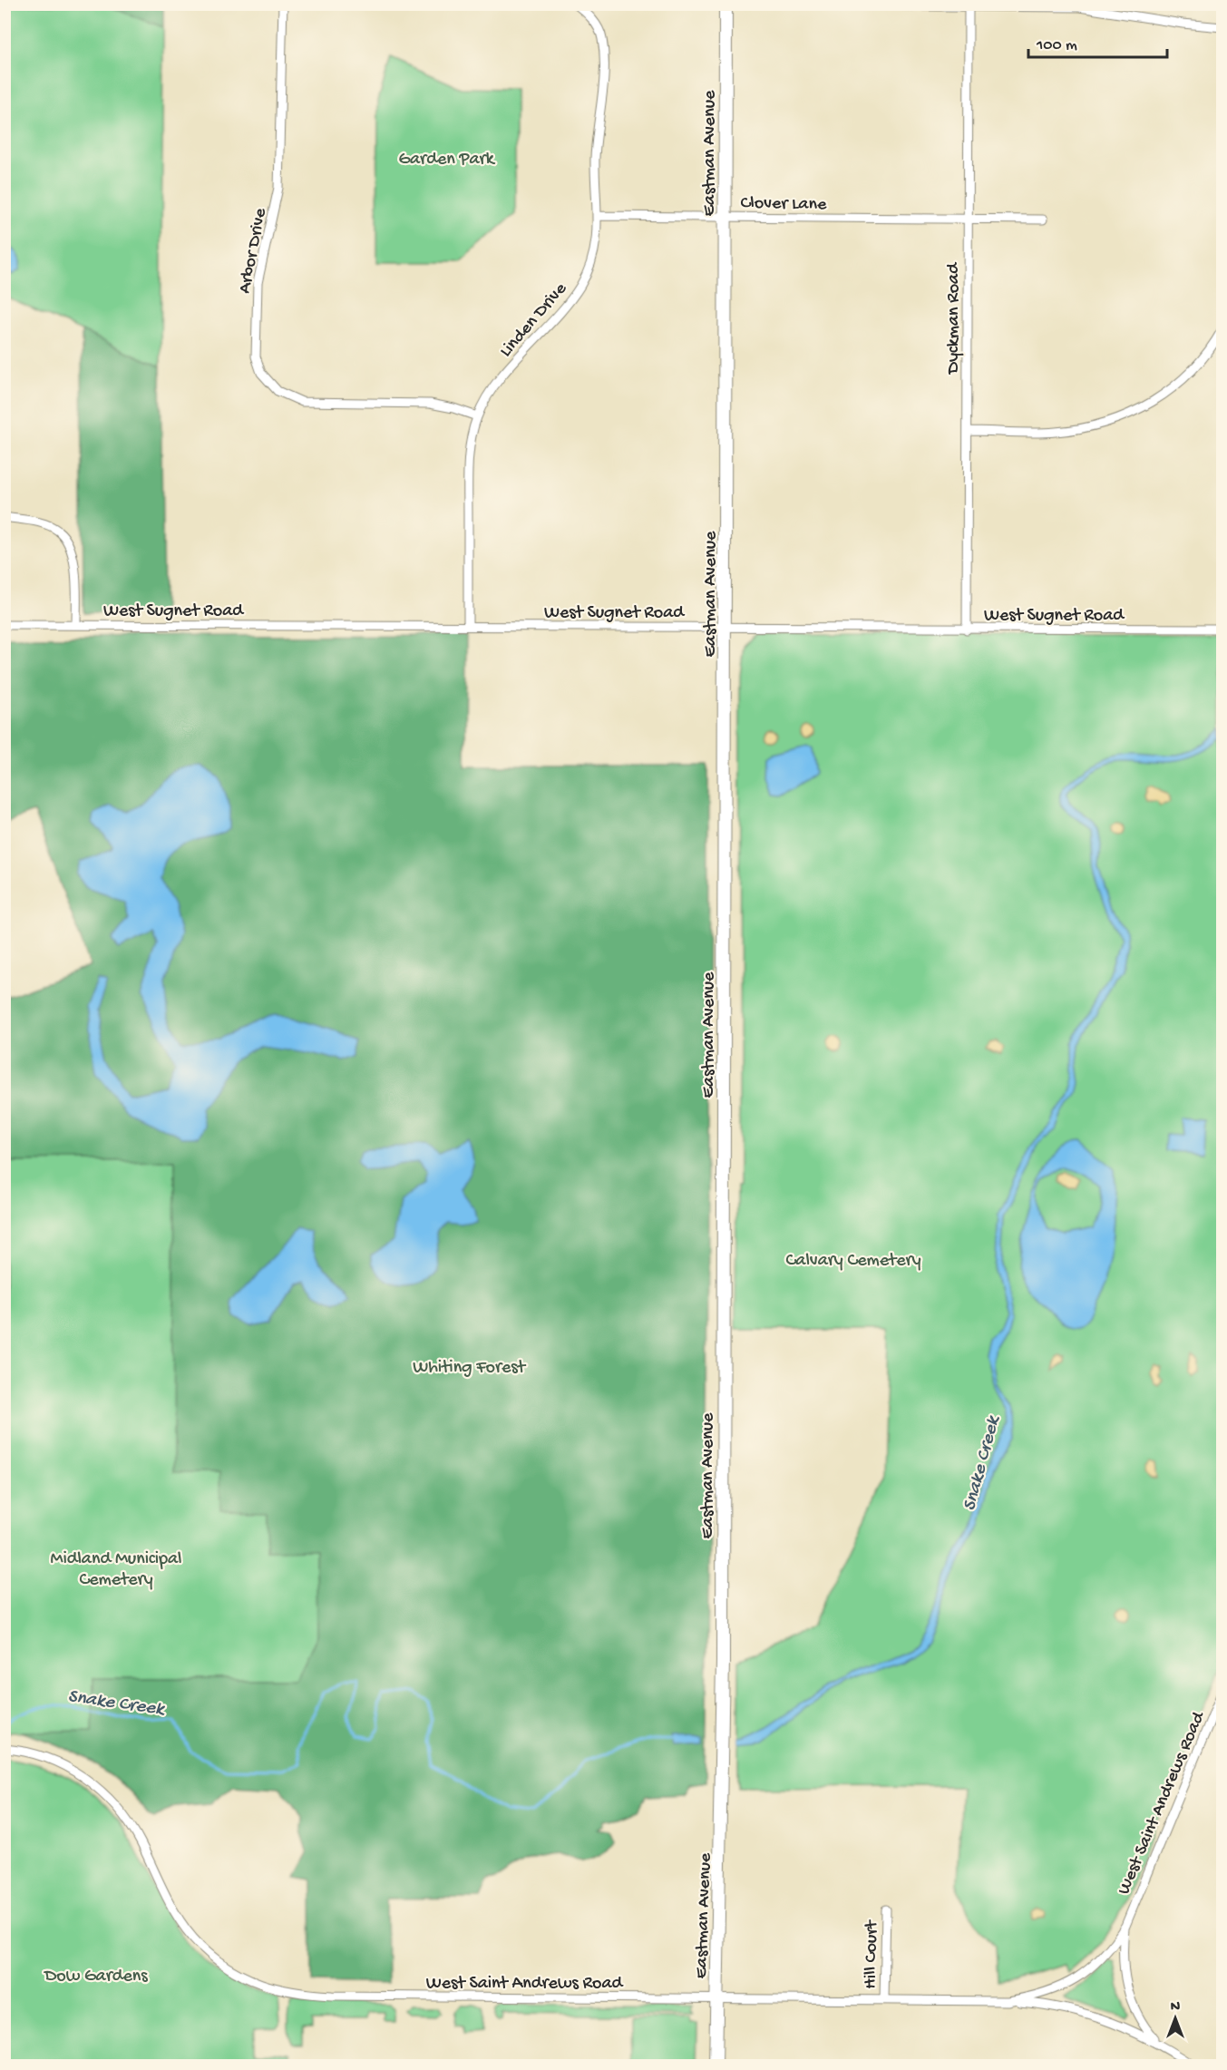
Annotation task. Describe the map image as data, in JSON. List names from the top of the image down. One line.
{"streets":{"main road":["Eastman Avenue"],"street":["Clover Lane","Arbor Drive","Linden Drive","Dyckman Road","West Sugnet Road","West Saint Andrews Road","Hill Court"]},"crossings":[["Eastman Avenue","Clover Lane"],["Eastman Avenue","West Sugnet Road"],["Eastman Avenue","West Saint Andrews Road"],["Clover Lane","Linden Drive"],["Clover Lane","Dyckman Road"],["Arbor Drive","Linden Drive"],["Linden Drive","West Sugnet Road"],["Dyckman Road","West Sugnet Road"],["West Saint Andrews Road","Hill Court"]],"water":["Snake Creek"],"parks":["Garden Park","Calvary Cemetery","Whiting Forest","Midland Municipal Cemetery","Dow Gardens"],"scale_bar":"100 m","north":"top"}
